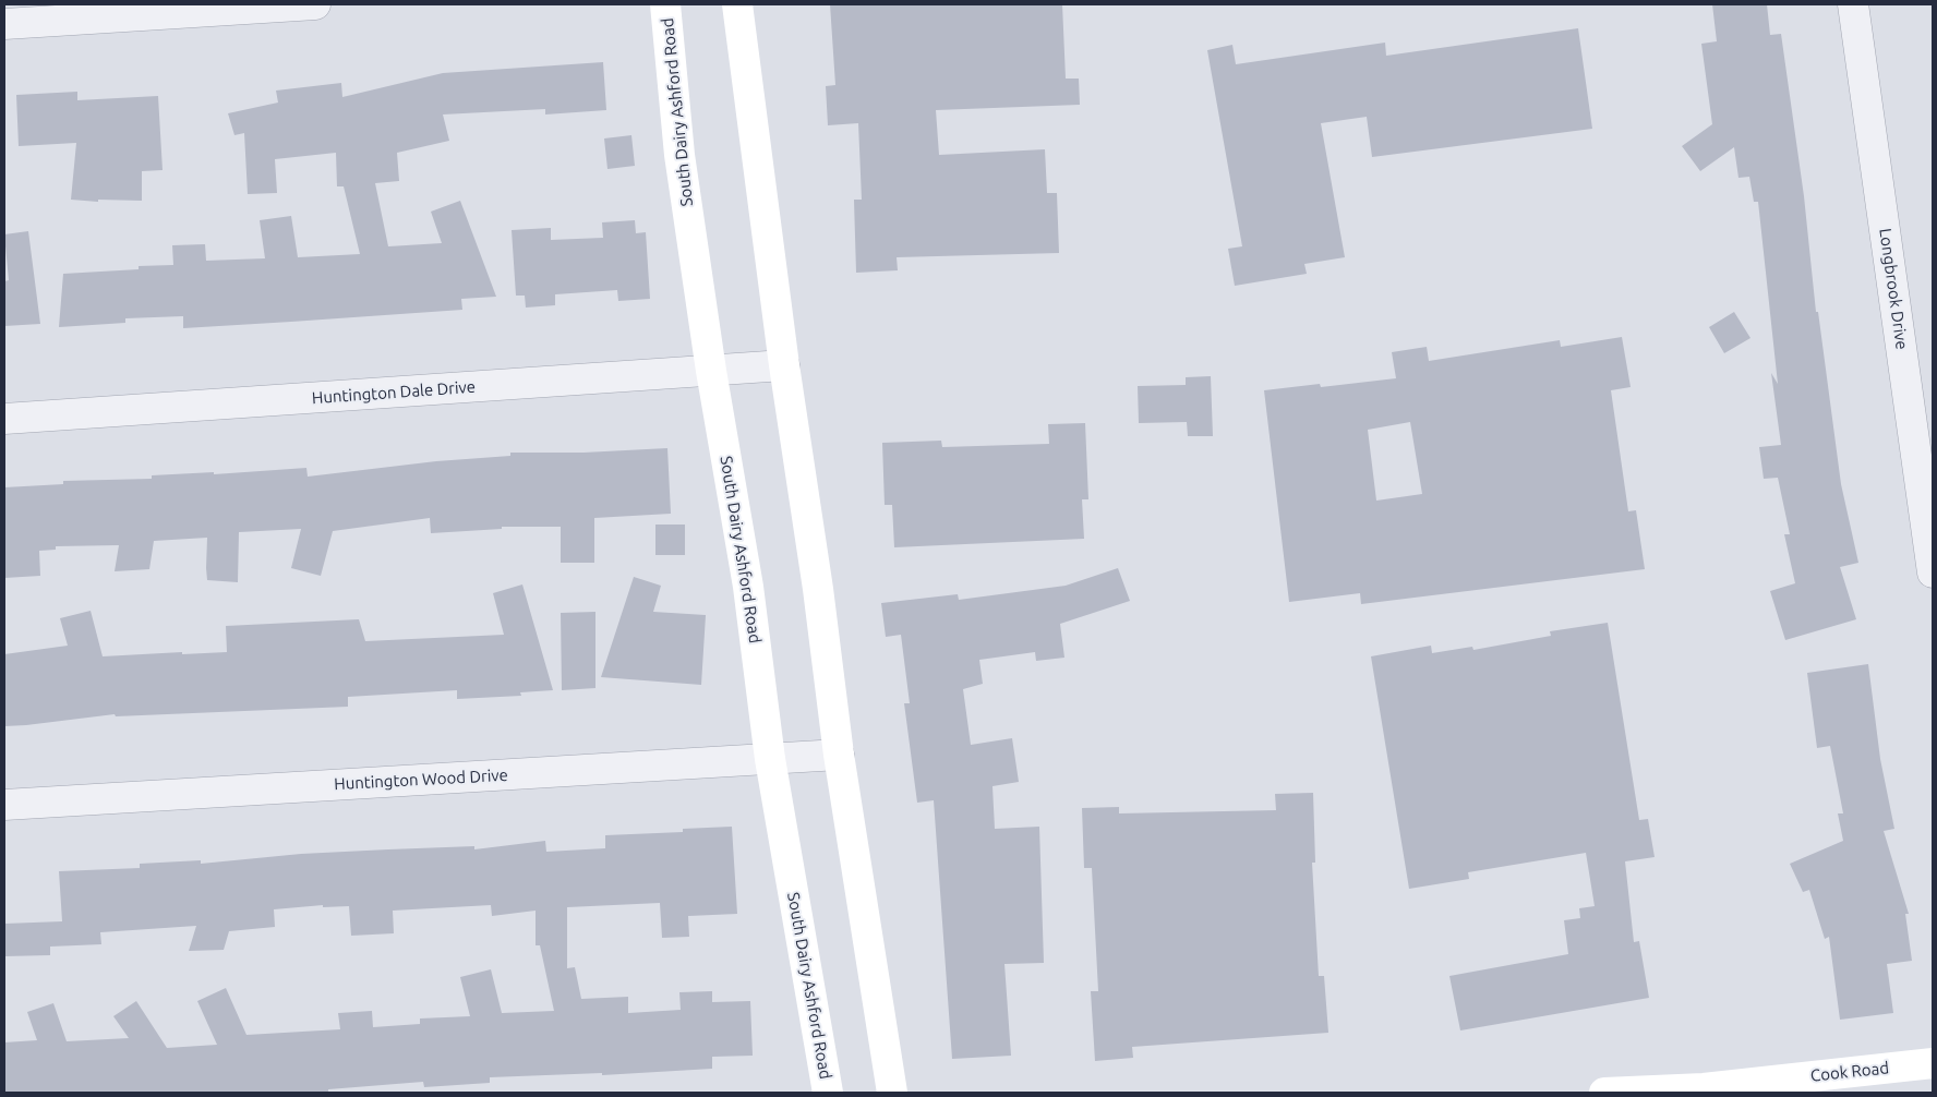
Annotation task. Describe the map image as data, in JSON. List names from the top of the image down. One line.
{"streets":{"main road":["South Dairy Ashford Road","Cook Road"],"street":["Longbrook Drive","Huntington Dale Drive","Huntington Wood Drive"]},"crossings":[["South Dairy Ashford Road","Huntington Dale Drive"],["South Dairy Ashford Road","Huntington Wood Drive"]]}
